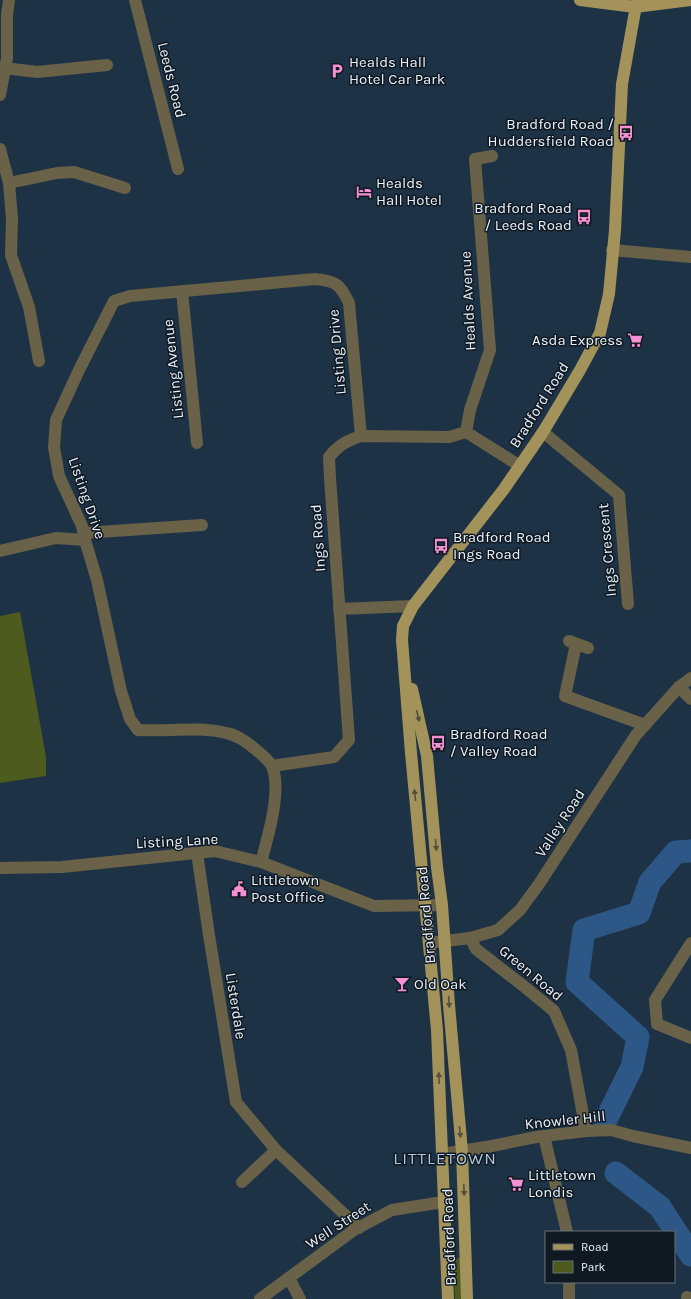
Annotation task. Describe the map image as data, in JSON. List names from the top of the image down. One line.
{"streets":{"main road":["Bradford Road"],"street":["Leeds Road","Healds Avenue","Listing Drive","Listing Avenue","Ings Road","Ings Crescent","Valley Road","Listing Lane","Green Road","Listerdale","Knowler Hill","Well Street"]},"crossings":[["Healds Avenue","Ings Road"],["Listing Drive","Listing Avenue"],["Listing Drive","Ings Road"],["Bradford Road","Ings Crescent"],["Bradford Road","Valley Road"],["Bradford Road","Listing Lane"],["Bradford Road","Knowler Hill"],["Bradford Road","Well Street"],["Valley Road","Green Road"],["Listing Lane","Listerdale"],["Green Road","Knowler Hill"],["Listerdale","Well Street"]],"districts":["LITTLETOWN"],"places":{"parking":["Healds Hall Hotel Car Park"],"bus stop":["Bradford Road / Huddersfield Road","Bradford Road / Leeds Road","Bradford Road Ings Road","Bradford Road / Valley Road"],"hotel":["Healds Hall Hotel"],"supermarket":["Asda Express","Littletown Londis"],"public building":["Littletown Post Office"],"bar":["Old Oak"]},"legend":["Road","Park"]}
